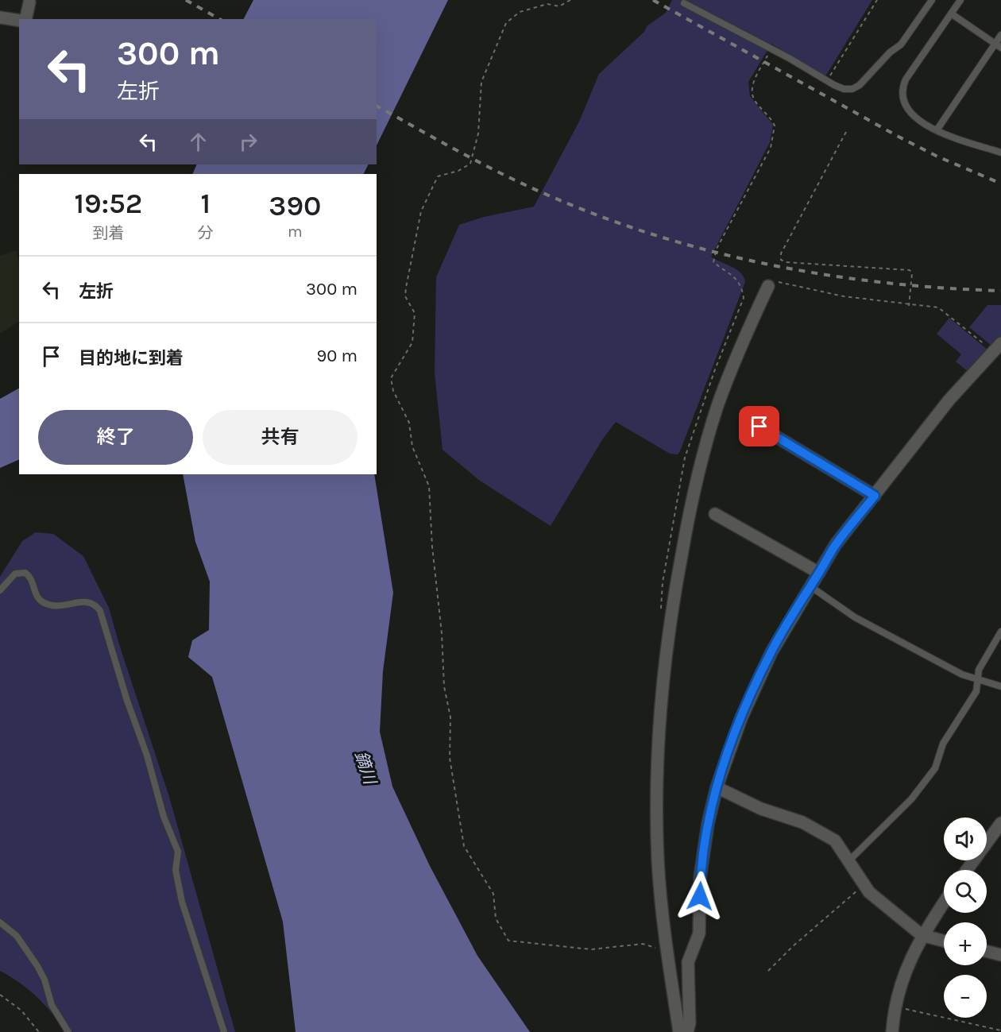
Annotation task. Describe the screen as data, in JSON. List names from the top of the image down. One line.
{"water":["鏑川"],"page":{"turn":["300 m","左折"],"eta":["19:52","到着","1","分","390","m"],"list":[{"name":"左折","value":"300 m"},{"name":"目的地に到着","value":"90 m"}],"buttons":["終了","共有"],"map_buttons":["+","−"]}}
